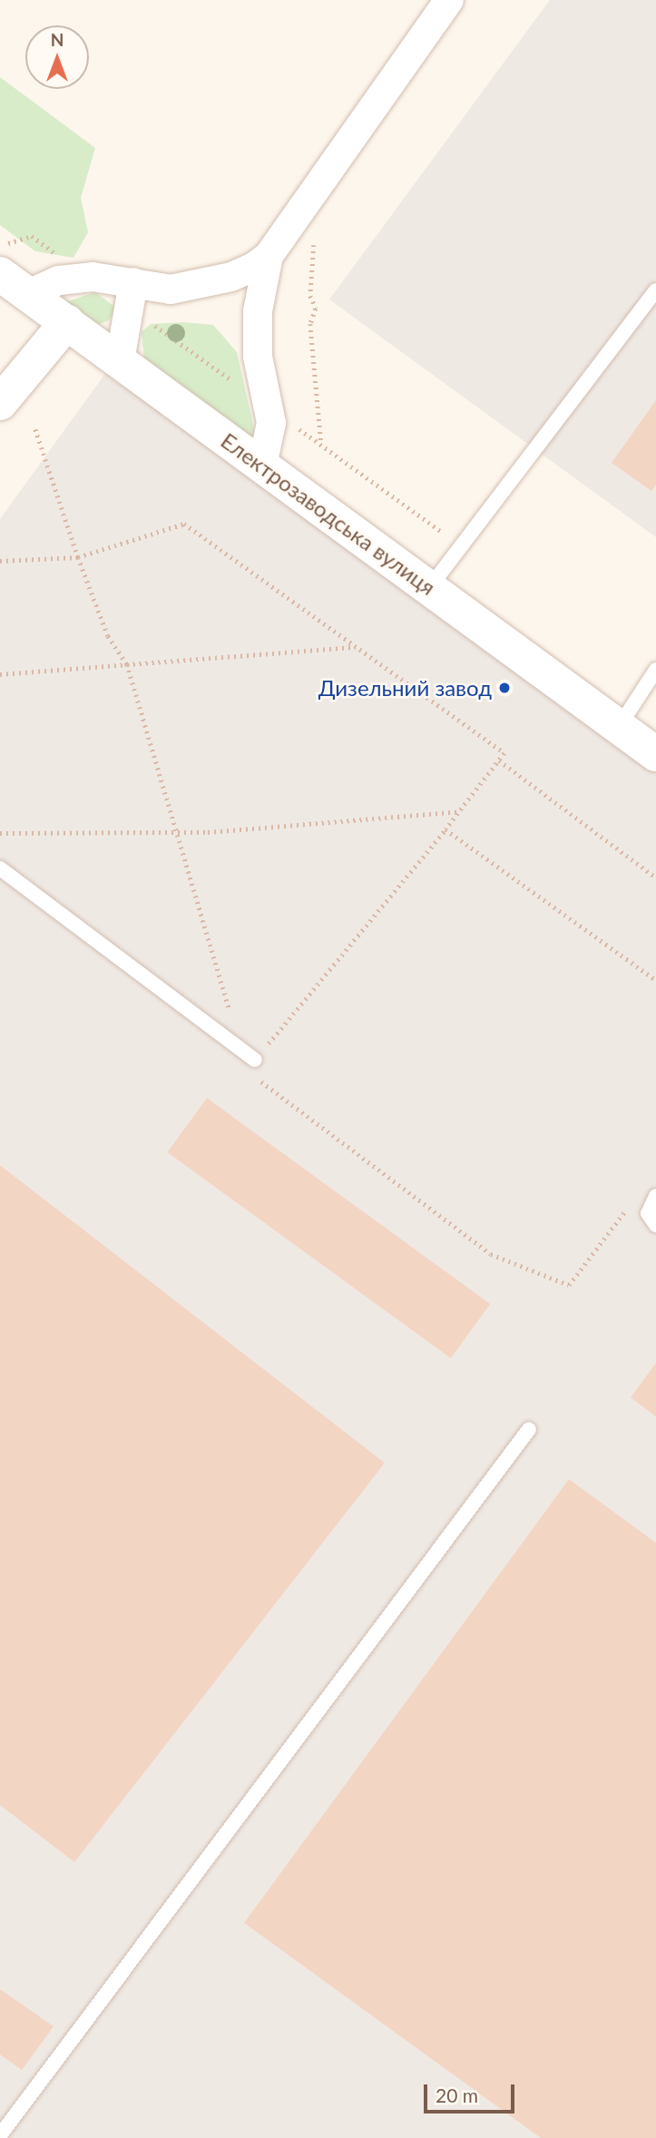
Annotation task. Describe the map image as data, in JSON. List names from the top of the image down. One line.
{"streets":{"main road":["Електрозаводська вулиця"]},"places":["Дизельний завод"],"scale_bar":"20 m","north":"top"}
